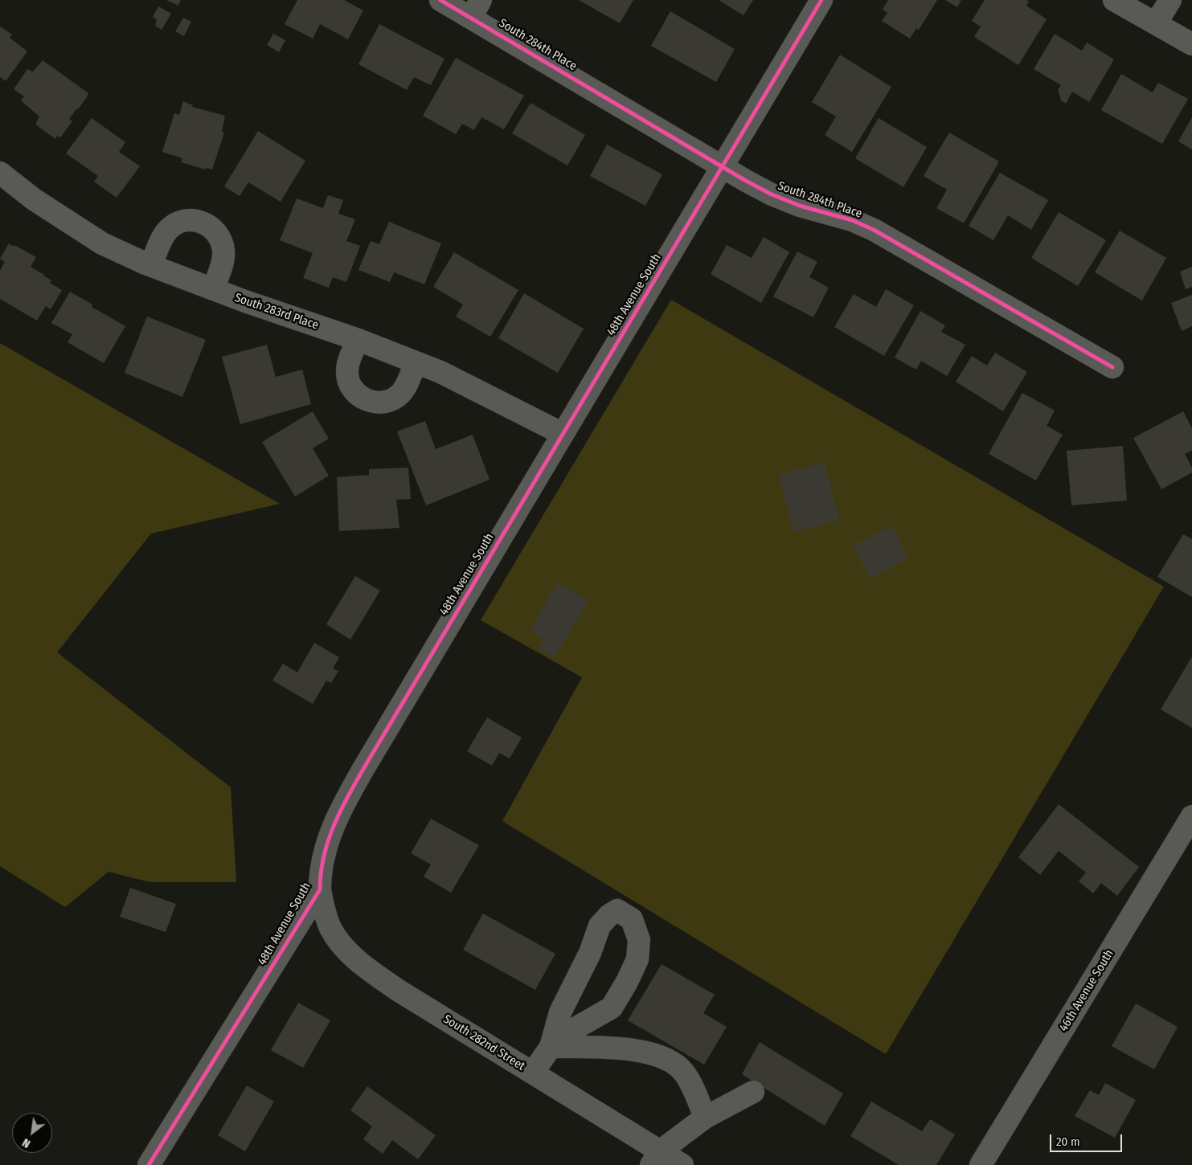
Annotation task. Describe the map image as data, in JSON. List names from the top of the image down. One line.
{"streets":{"street":["South 284th Place","48th Avenue South","South 283rd Place","46th Avenue South","South 282nd Street"]},"crossings":[["South 284th Place","48th Avenue South"],["48th Avenue South","South 283rd Place"],["48th Avenue South","South 282nd Street"]],"scale_bar":"20 m","north":"bottom left"}
